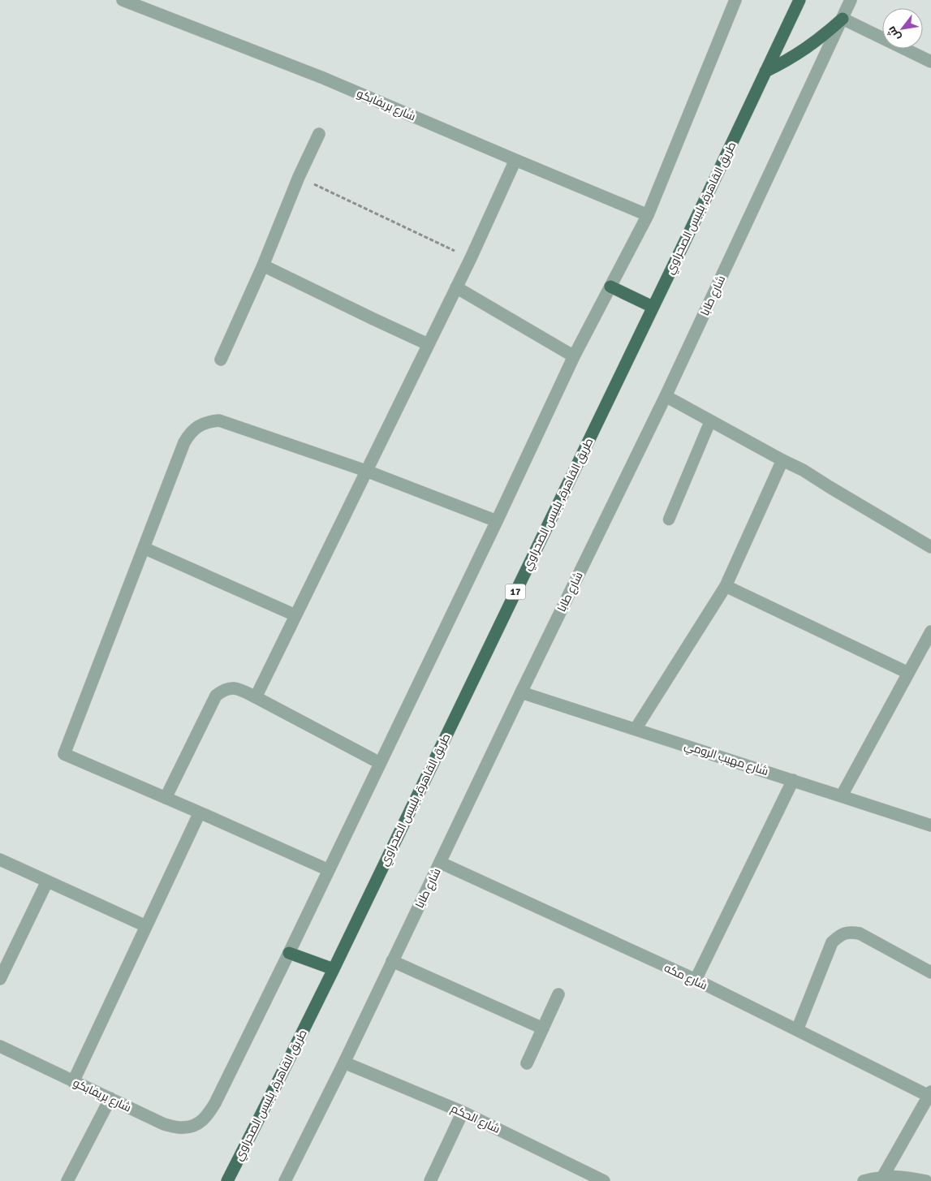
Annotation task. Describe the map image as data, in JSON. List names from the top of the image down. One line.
{"streets":{"highway":["طريق القاهرة, بلبيس الصحراوي","17"],"street":["شارع بريفابكو","شارع طابا","شارع مهيب الرومي","شارع مكه","شارع الحكم"]},"crossings":[["شارع طابا","شارع مهيب الرومي"],["شارع طابا","شارع مكه"],["شارع طابا","شارع الحكم"]],"north":"bottom left"}
